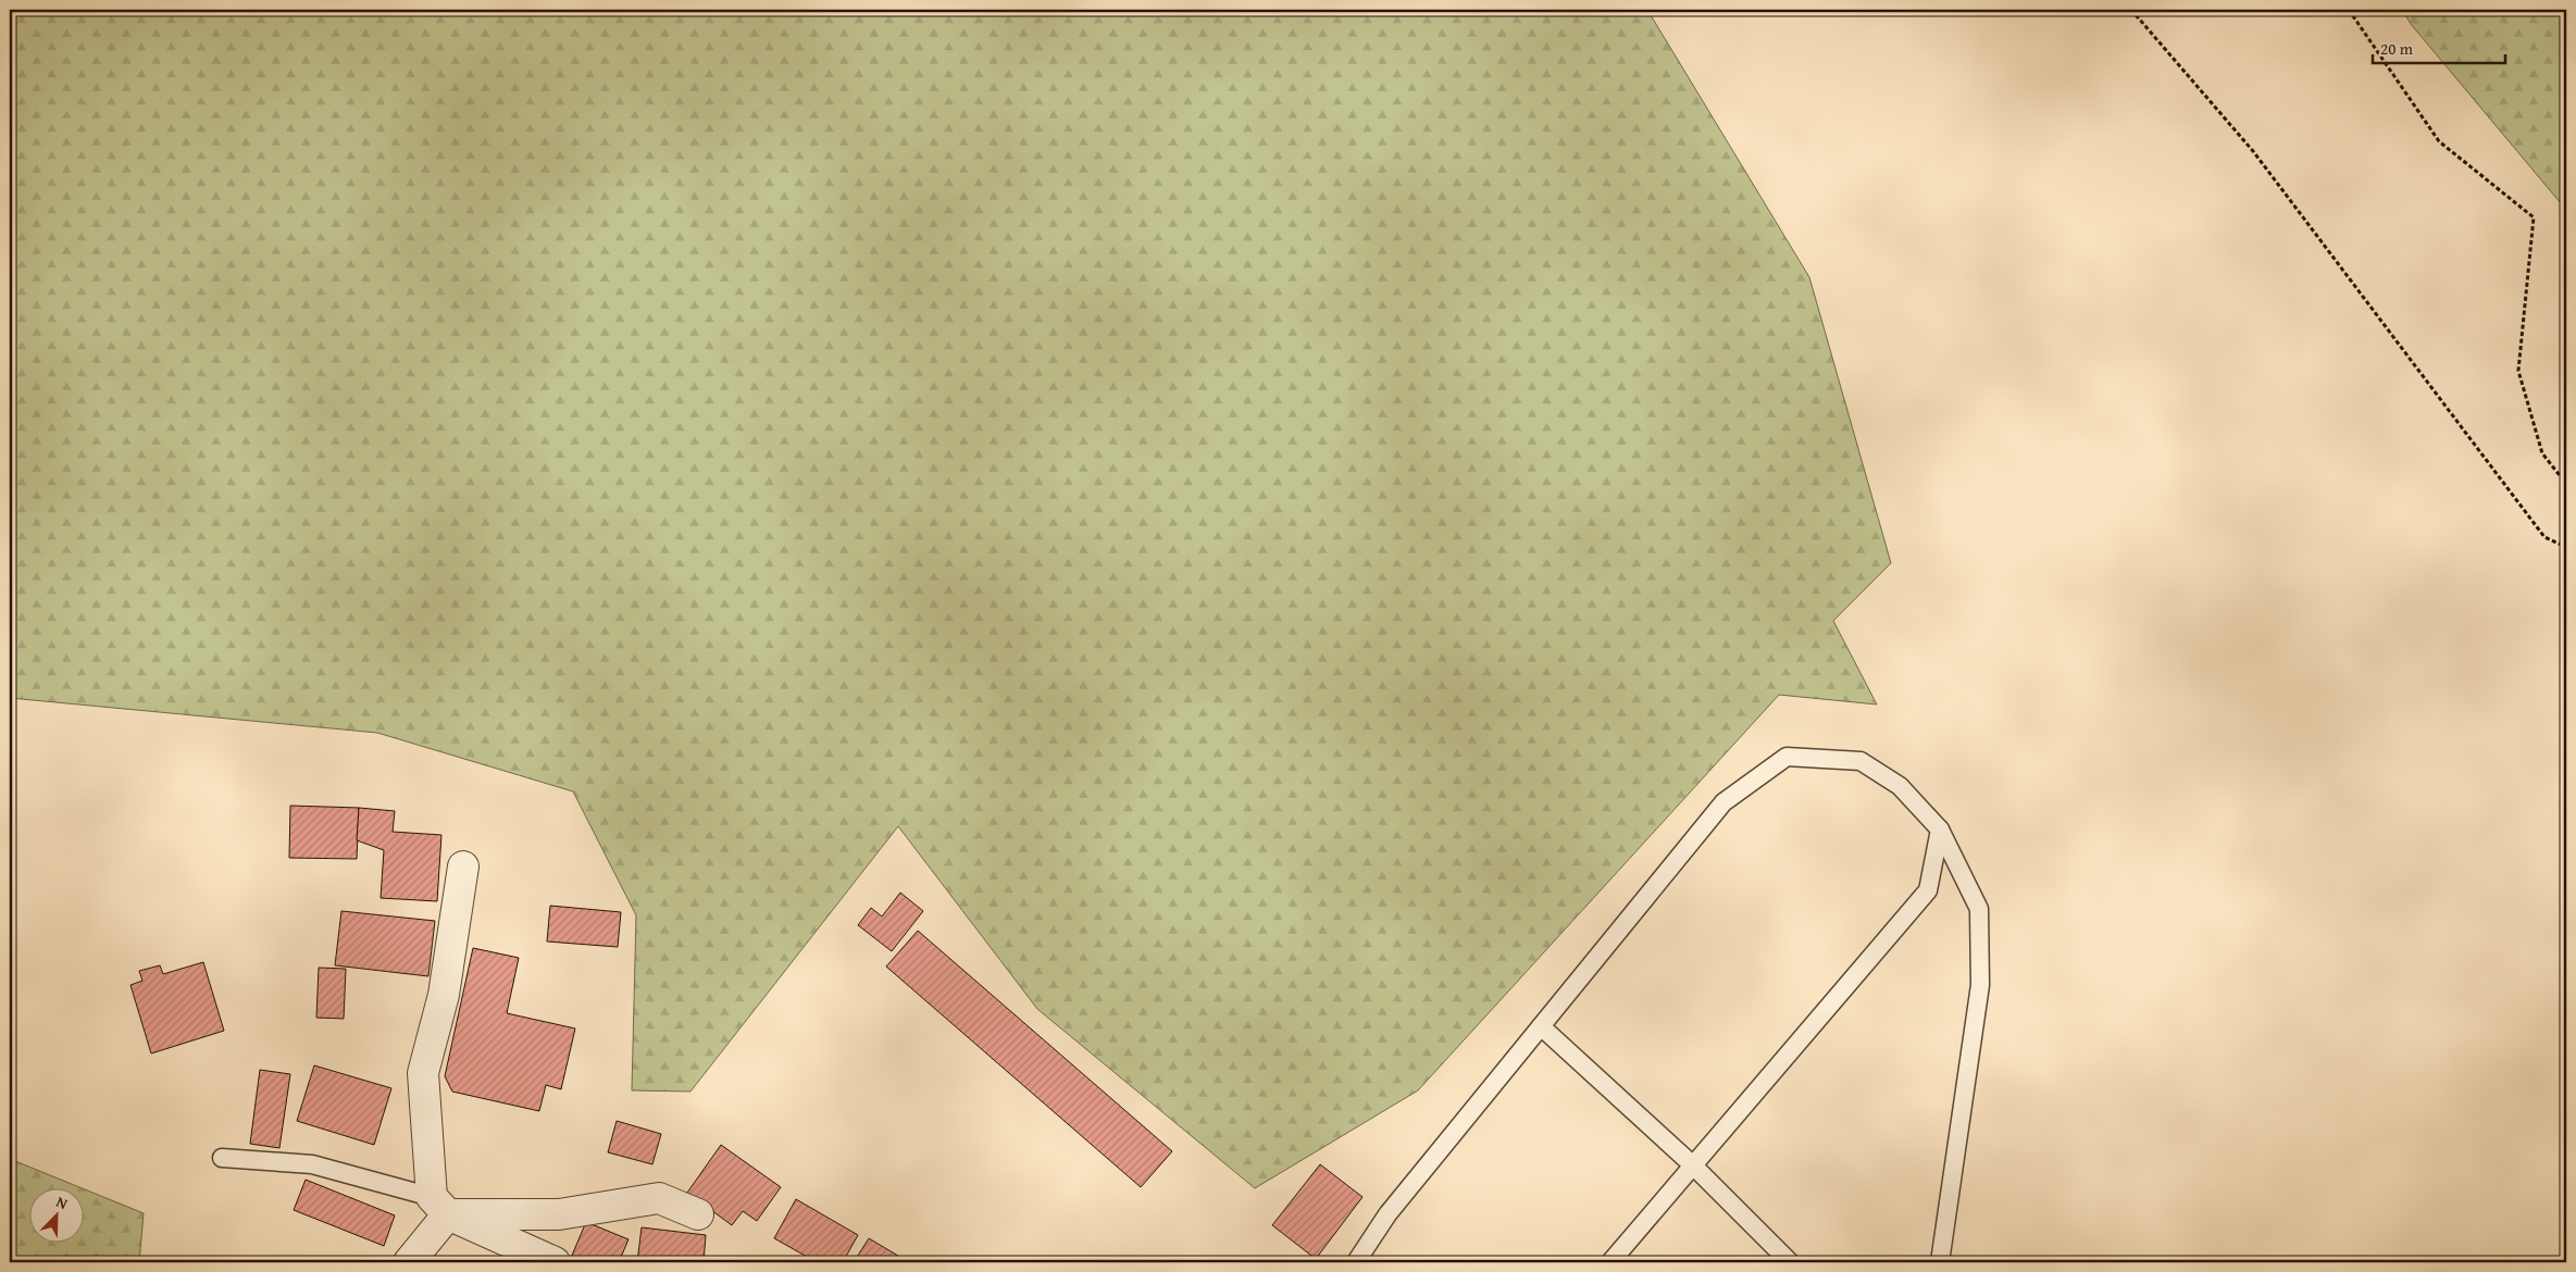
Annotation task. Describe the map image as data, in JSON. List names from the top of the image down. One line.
{"scale_bar":"20 m","north":"top right"}
